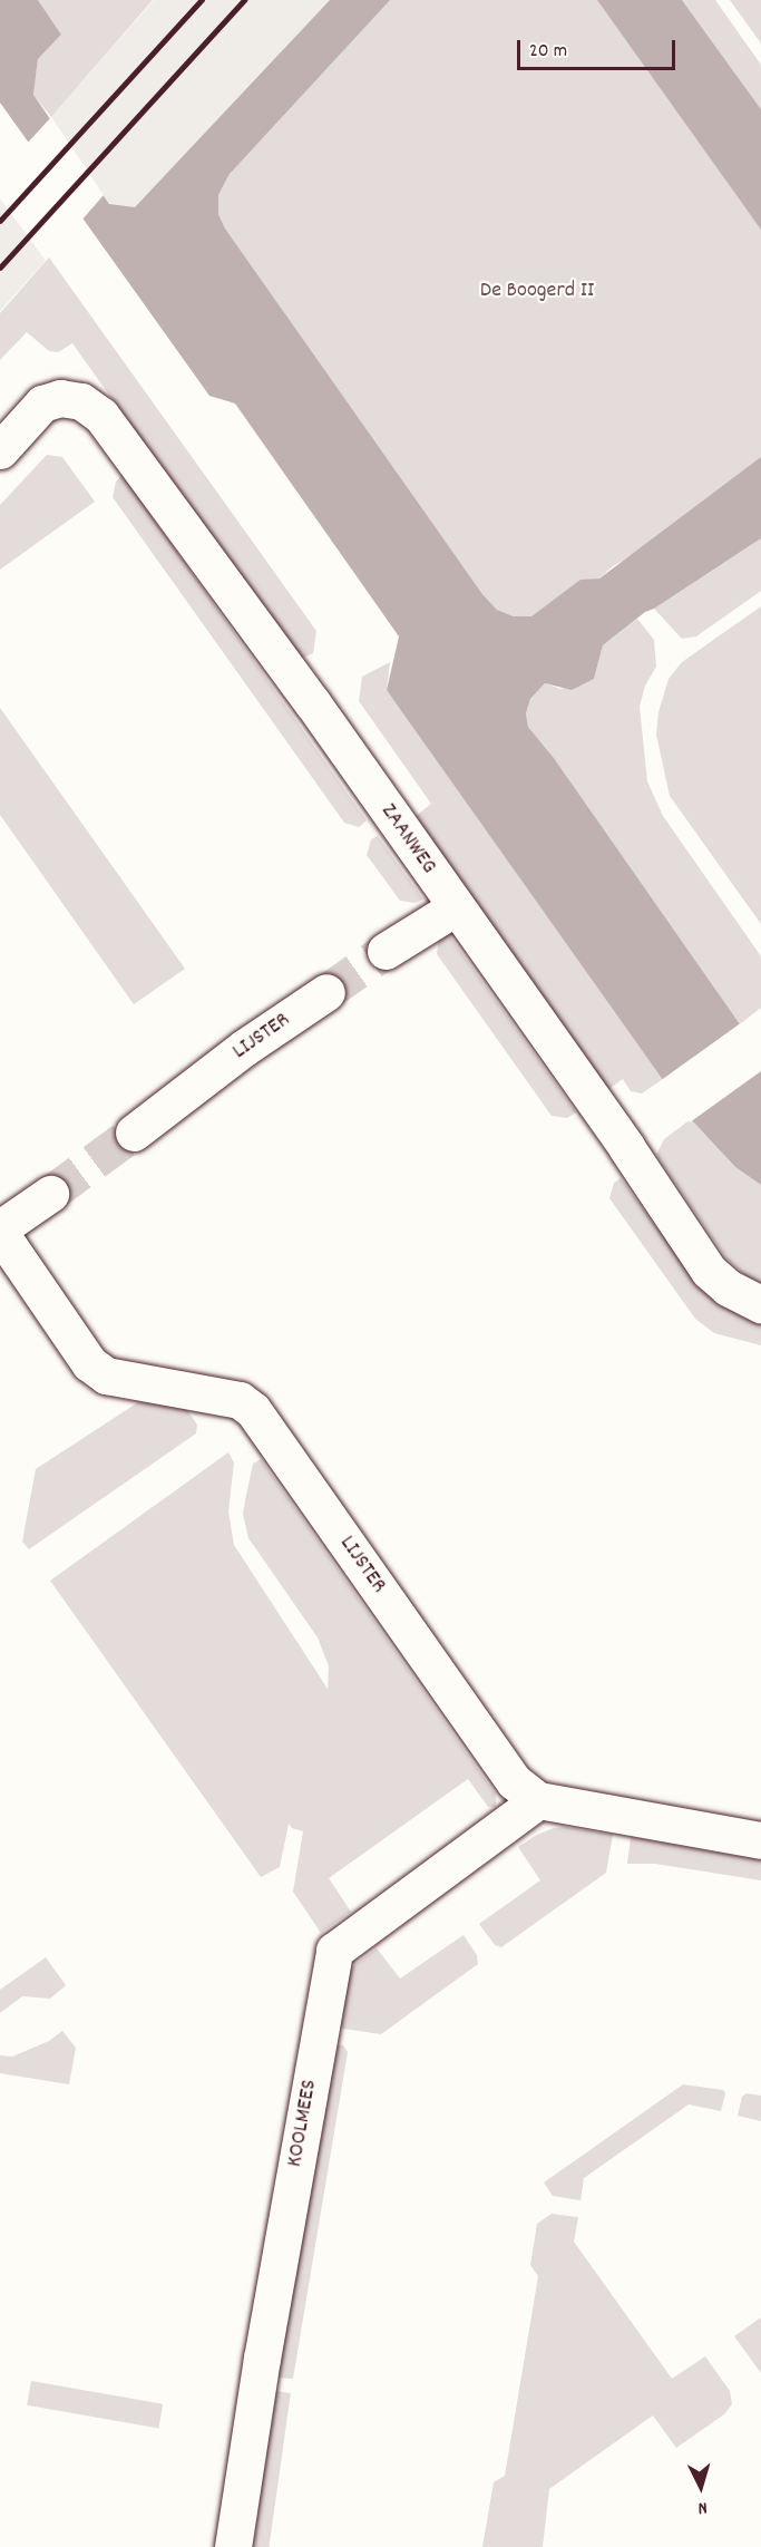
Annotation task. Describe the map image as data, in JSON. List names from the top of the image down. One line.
{"streets":{"street":["ZAANWEG","LIJSTER","KOOLMEES"]},"crossings":[["LIJSTER","KOOLMEES"]],"parks":["De Boogerd II"],"scale_bar":"20 m","north":"bottom"}
